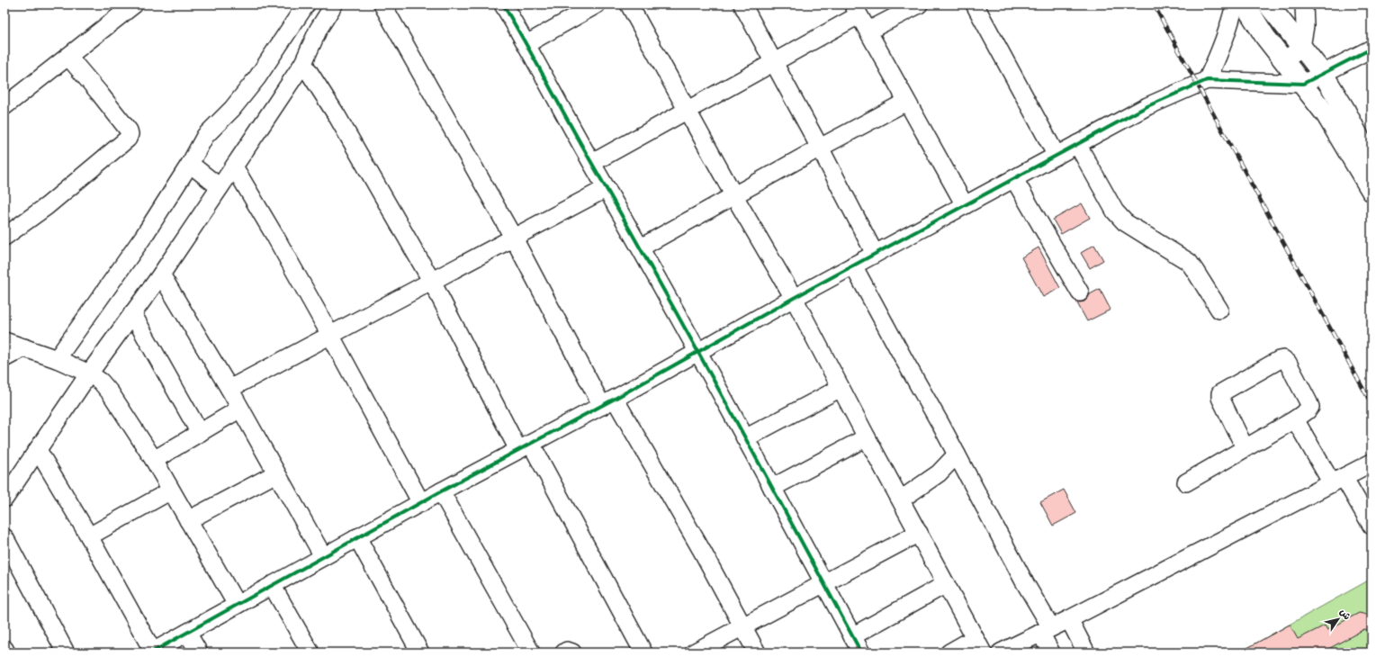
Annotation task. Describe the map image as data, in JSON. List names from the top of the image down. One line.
{"north":"top right"}
